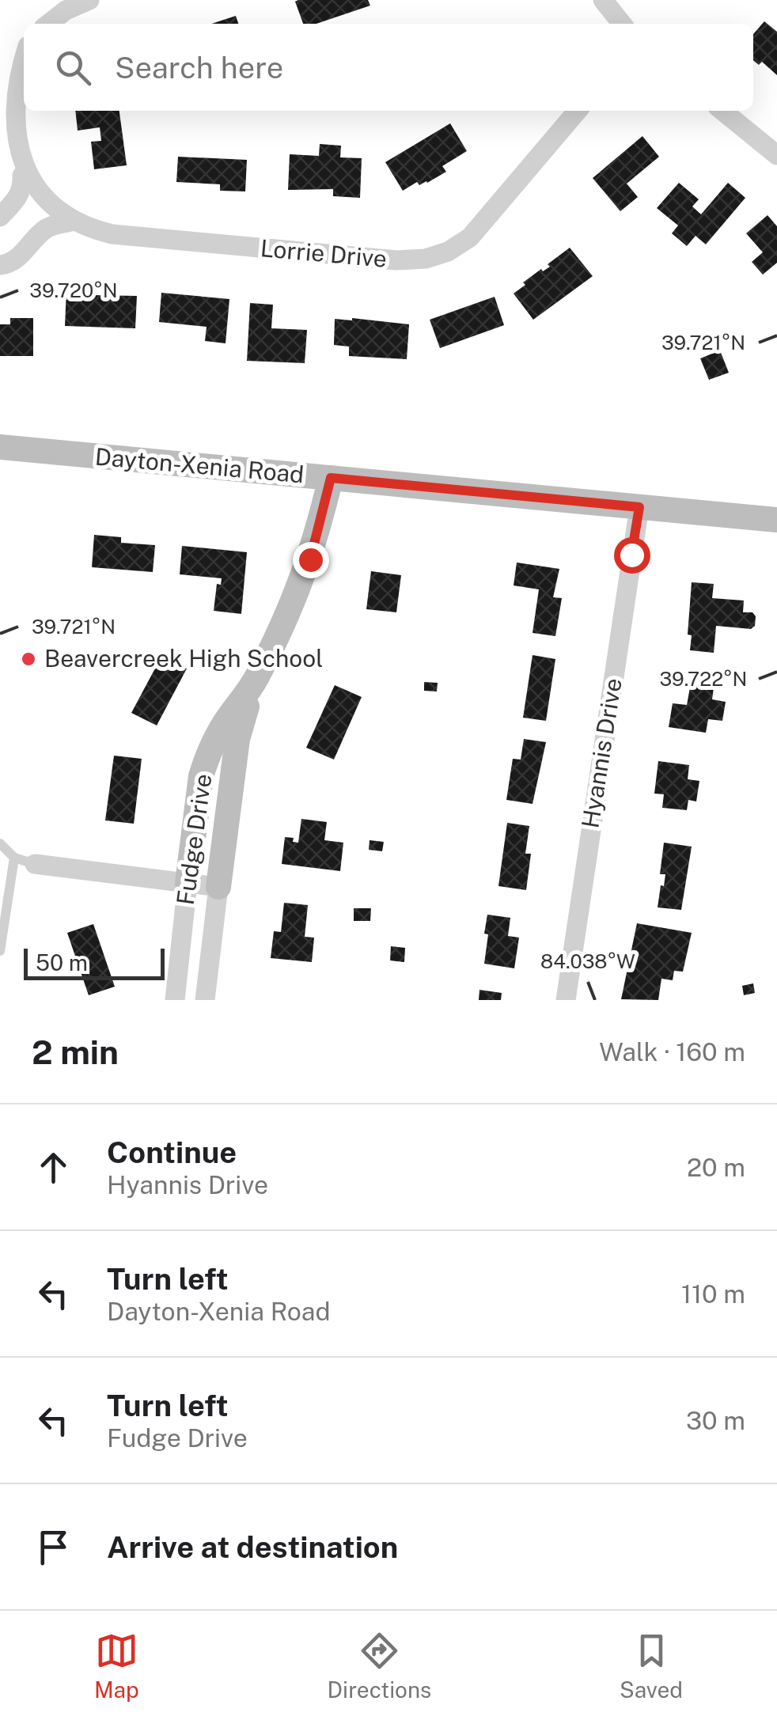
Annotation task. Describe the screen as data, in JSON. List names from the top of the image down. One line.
{"streets":{"main road":["Dayton-Xenia Road","Fudge Drive"],"street":["Lorrie Drive","Hyannis Drive"]},"crossings":[["Dayton-Xenia Road","Hyannis Drive"],["Dayton-Xenia Road","Fudge Drive"]],"places":["Beavercreek High School"],"scale_bar":"50 m","page":{"search":"Search here","scale":"50 m","heading":["2 min","Walk · 160 m"],"list":[["Continue","Hyannis Drive","20 m"],["Turn left","Dayton-Xenia Road","110 m"],["Turn left","Fudge Drive","30 m"],"Arrive at destination"],"nav":["Map","Directions","Saved"]},"coordinates":["39.720°N","39.721°N","39.722°N","84.038°W"]}
